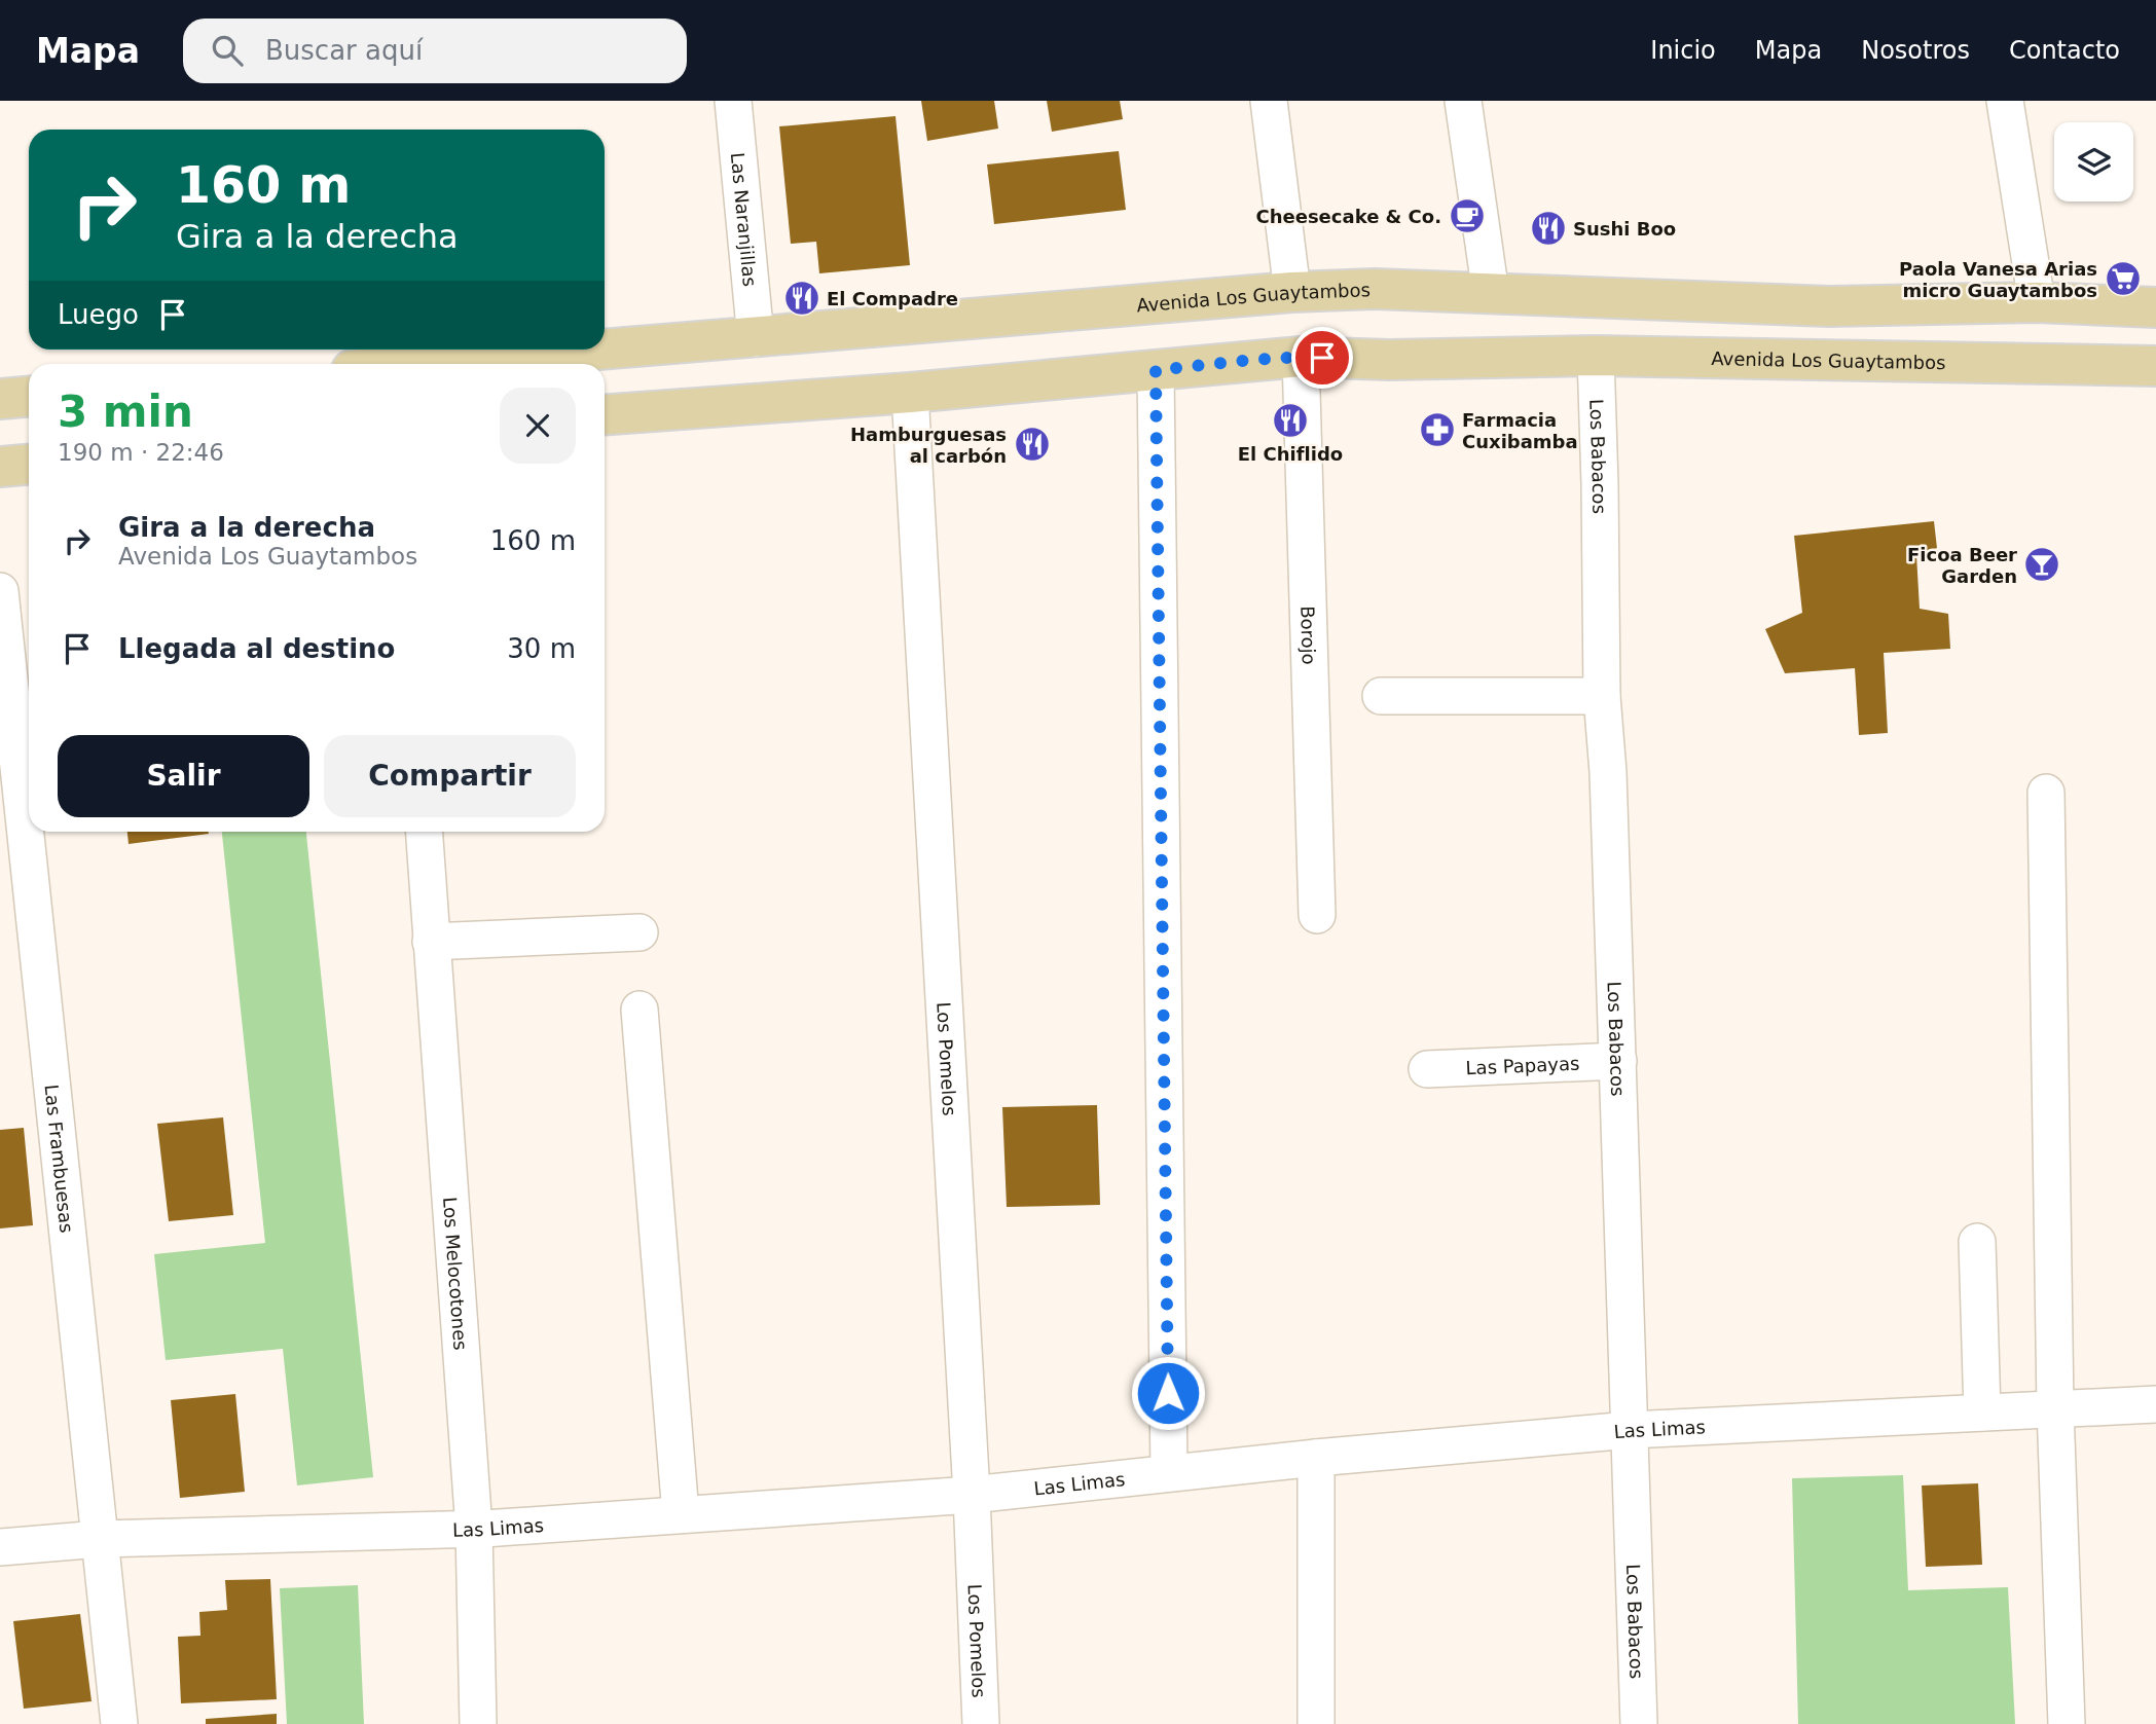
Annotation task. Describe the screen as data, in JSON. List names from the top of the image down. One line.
{"streets":{"main road":["Avenida Los Guaytambos"],"street":["Las Naranjillas","Los Babacos","Borojo","Los Pomelos","Las Papayas","Las Frambuesas","Los Melocotones","Las Limas"]},"crossings":[["Las Naranjillas","Avenida Los Guaytambos"],["Avenida Los Guaytambos","Los Babacos"],["Avenida Los Guaytambos","Borojo"],["Avenida Los Guaytambos","Los Pomelos"],["Los Babacos","Las Papayas"],["Los Babacos","Las Limas"],["Los Pomelos","Las Limas"],["Las Frambuesas","Las Limas"],["Los Melocotones","Las Limas"]],"places":{"cafe":["Cheesecake & Co."],"restaurant":["Sushi Boo","El Compadre","El Chiflido","Hamburguesas al carbón"],"supermarket":["Paola Vanesa Arias micro Guaytambos"],"pharmacy":["Farmacia Cuxibamba"],"bar":["Ficoa Beer Garden"]},"page":{"header":"Mapa","search":"Buscar aquí","nav":["Inicio","Mapa","Nosotros","Contacto"],"turn":["160 m","Gira a la derecha"],"then":"Luego","heading":["3 min","190 m · 22:46"],"list":[{"name":"Gira a la derecha","note":"Avenida Los Guaytambos","value":"160 m"},{"name":"Llegada al destino","value":"30 m"}],"buttons":["Salir","Compartir"]}}
